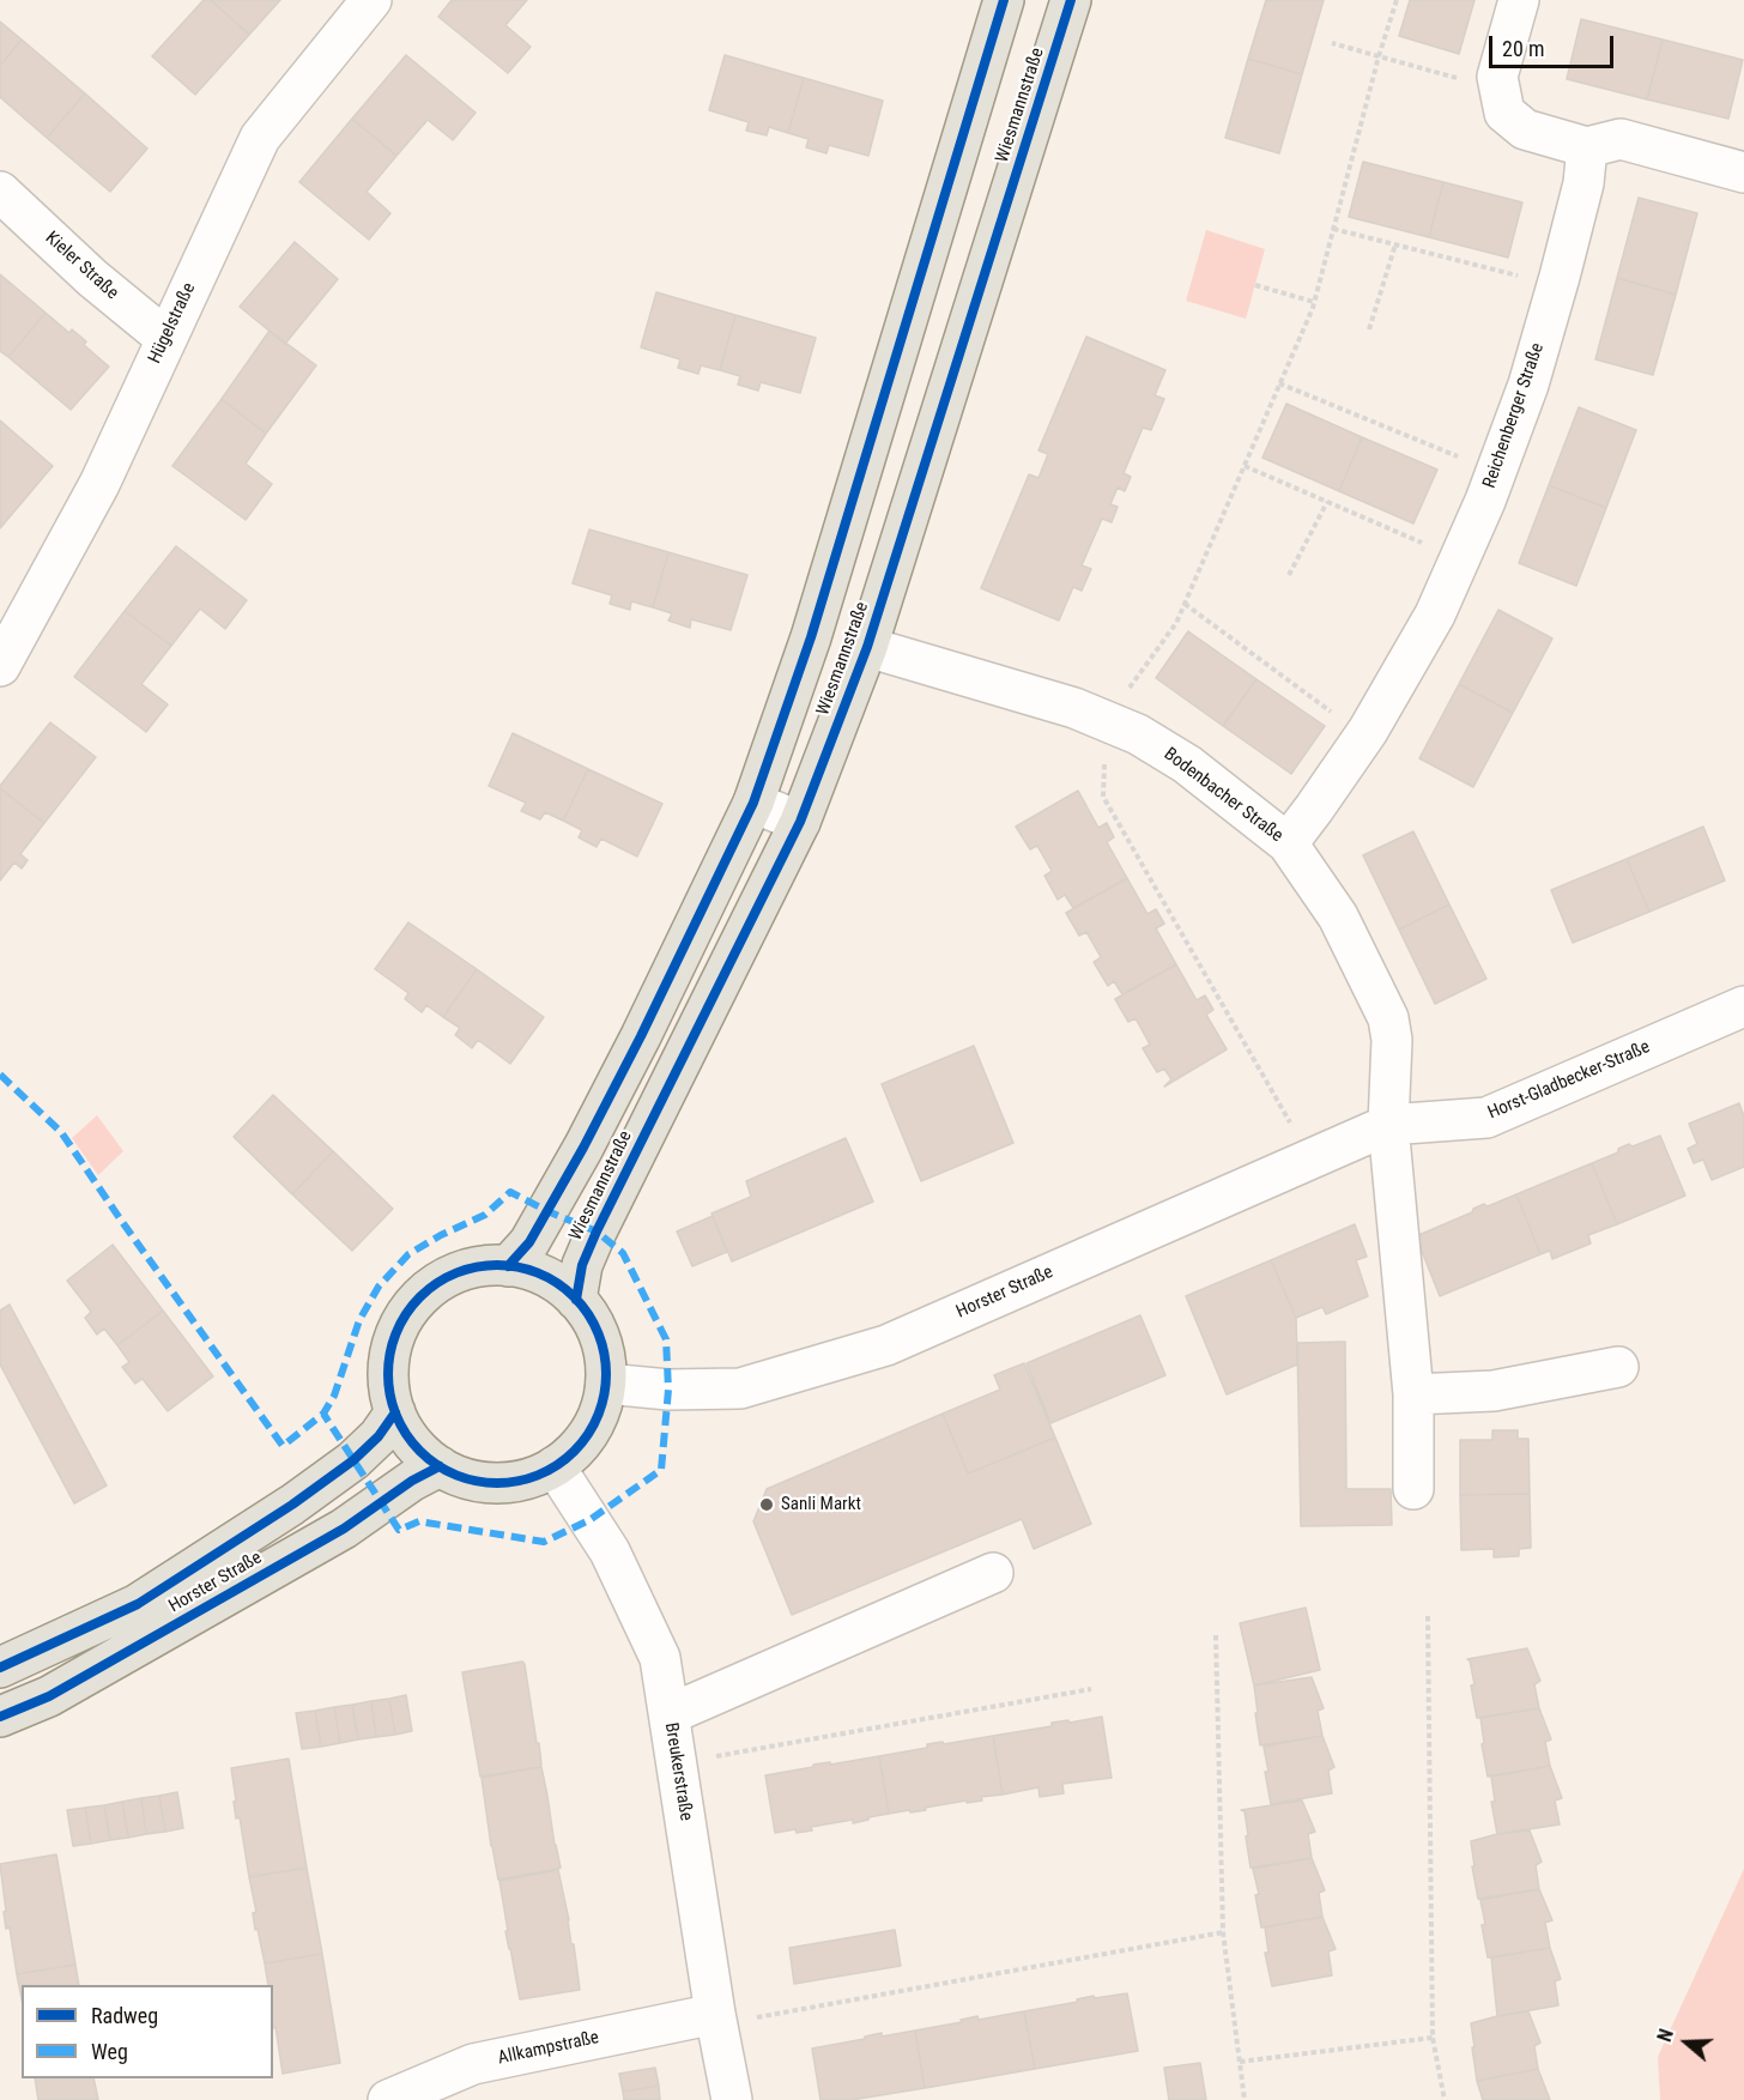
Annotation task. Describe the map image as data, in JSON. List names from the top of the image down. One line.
{"streets":{"main road":["Wiesmannstraße","Horster Straße"],"street":["Kieler Straße","Hügelstraße","Reichenberger Straße","Bodenbacher Straße","Horst-Gladbecker-Straße","Breukerstraße","Allkampstraße"]},"crossings":[["Wiesmannstraße","Bodenbacher Straße"],["Wiesmannstraße","Horster Straße"],["Wiesmannstraße","Breukerstraße"],["Kieler Straße","Hügelstraße"],["Reichenberger Straße","Bodenbacher Straße"],["Bodenbacher Straße","Horst-Gladbecker-Straße"],["Bodenbacher Straße","Horster Straße"],["Horst-Gladbecker-Straße","Horster Straße"],["Horster Straße","Breukerstraße"],["Breukerstraße","Allkampstraße"]],"places":["Sanli Markt"],"legend":["Radweg","Weg"],"scale_bar":"20 m","north":"left"}
